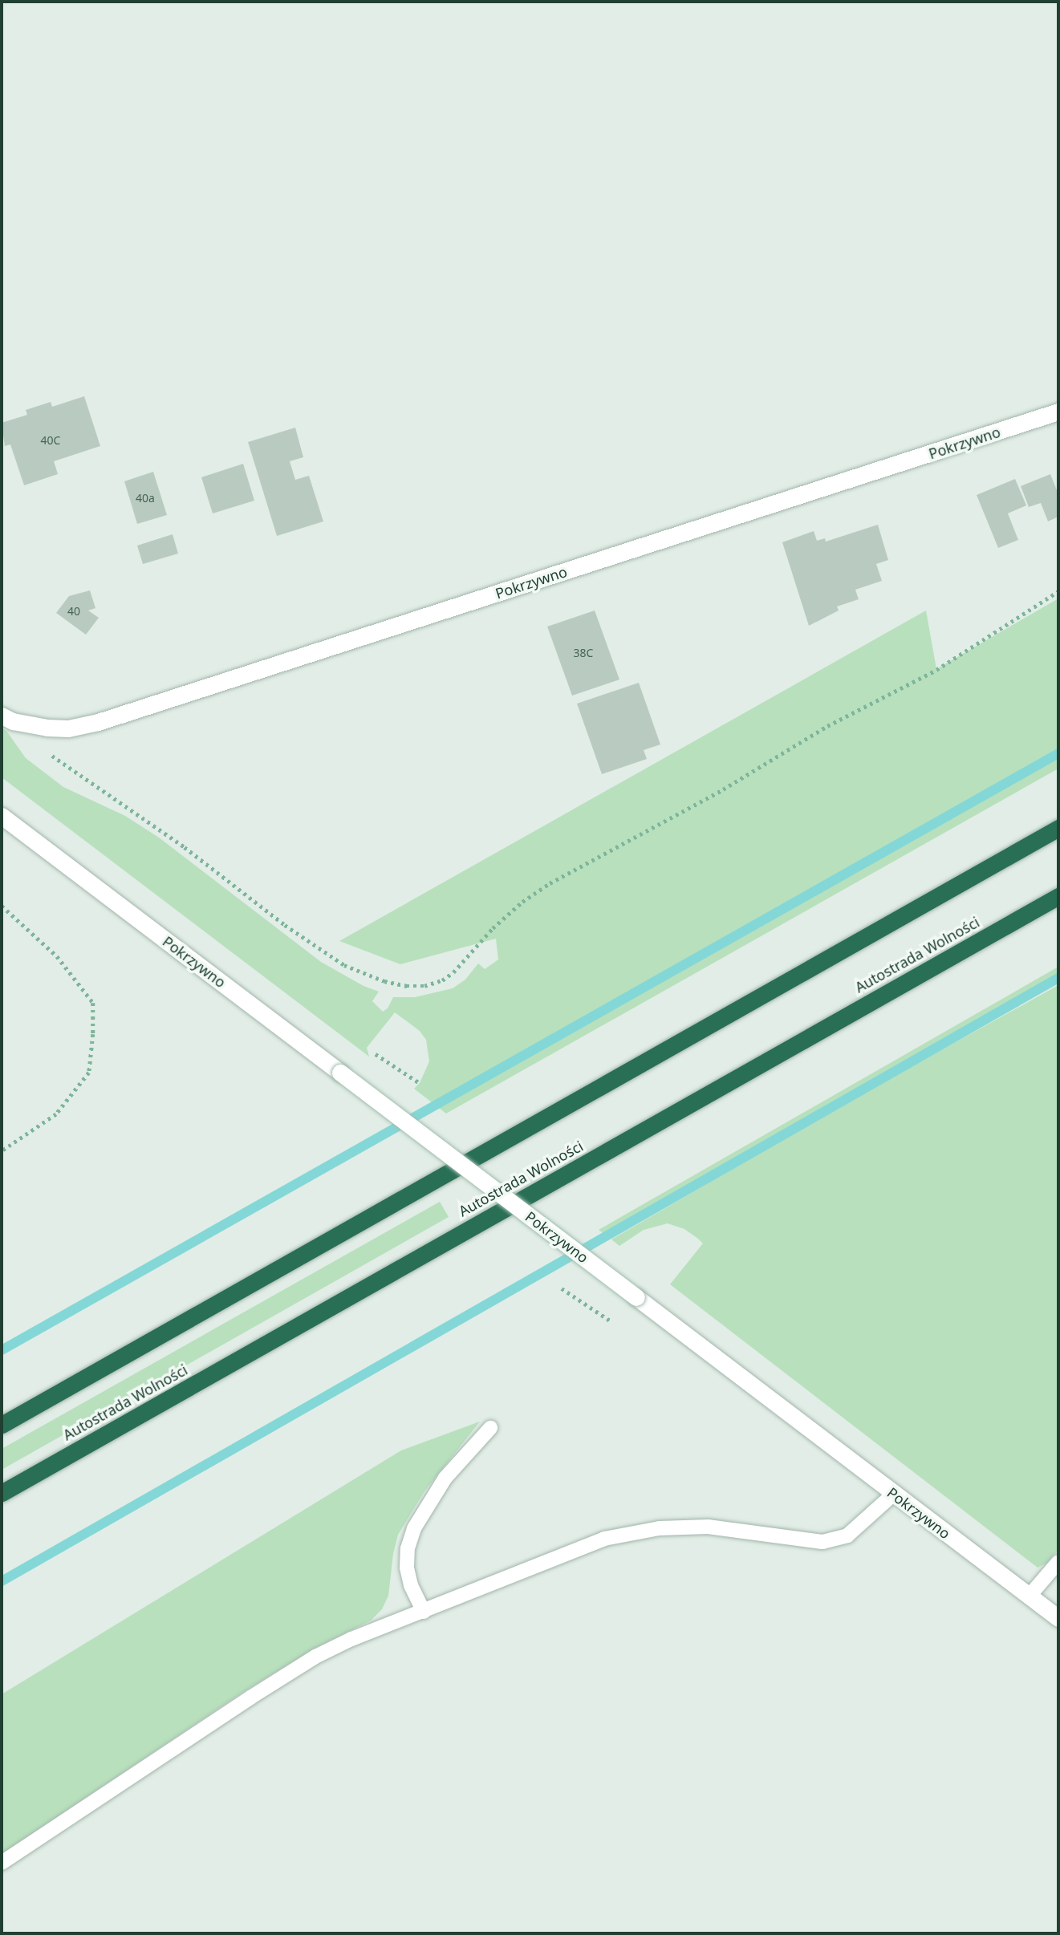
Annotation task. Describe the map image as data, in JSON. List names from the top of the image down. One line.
{"streets":{"highway":["Autostrada Wolności"],"street":["Pokrzywno"]},"house_numbers":["40C","40a","40","38C"]}
